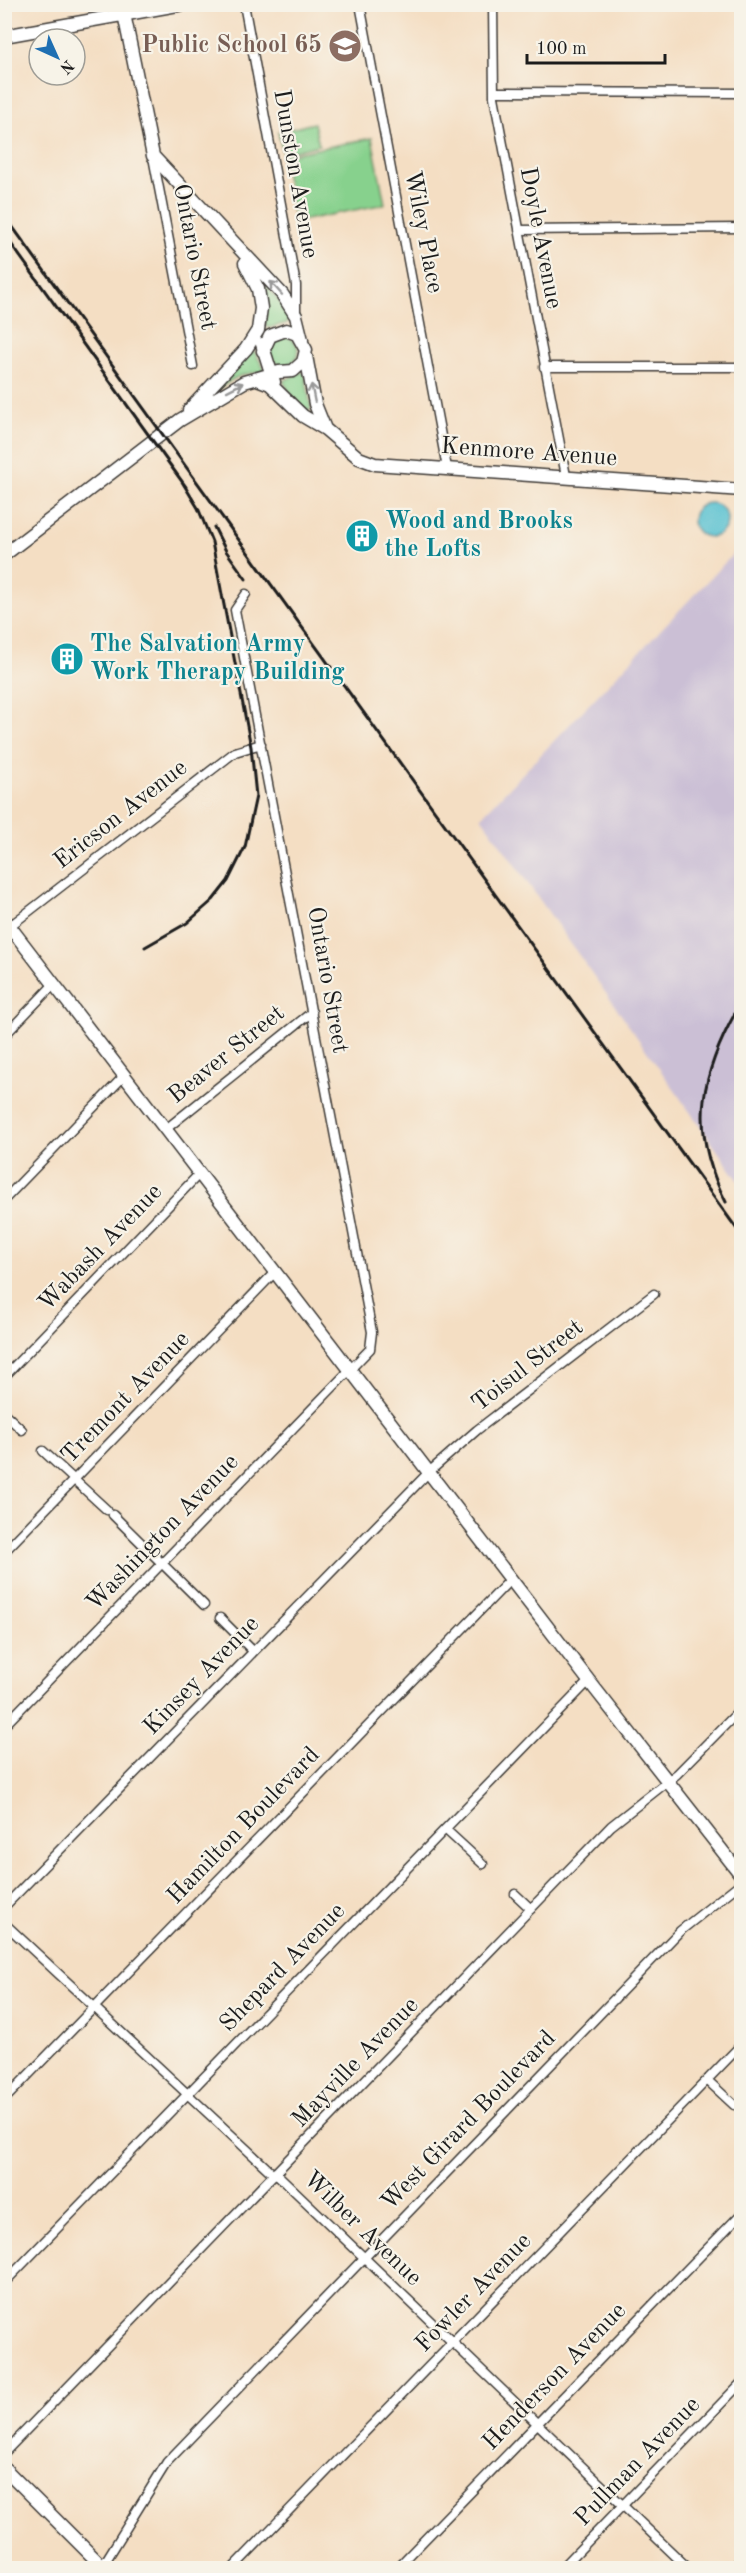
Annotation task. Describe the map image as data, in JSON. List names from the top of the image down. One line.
{"streets":{"street":["Dunston Avenue","Wiley Place","Doyle Avenue","Ontario Street","Kenmore Avenue","Ericson Avenue","Beaver Street","Wabash Avenue","Toisul Street","Tremont Avenue","Washington Avenue","Kinsey Avenue","Hamilton Boulevard","Shepard Avenue","Mayville Avenue","West Girard Boulevard","Wilber Avenue","Fowler Avenue","Henderson Avenue","Pullman Avenue"]},"crossings":[["Dunston Avenue","Ontario Street"],["Wiley Place","Kenmore Avenue"],["Doyle Avenue","Kenmore Avenue"],["Ontario Street","Kenmore Avenue"],["Ontario Street","Ericson Avenue"],["Ontario Street","Beaver Street"],["Ontario Street","Washington Avenue"],["Toisul Street","Kinsey Avenue"],["Hamilton Boulevard","Wilber Avenue"],["Shepard Avenue","Wilber Avenue"],["Mayville Avenue","Wilber Avenue"],["West Girard Boulevard","Wilber Avenue"],["Wilber Avenue","Fowler Avenue"],["Wilber Avenue","Henderson Avenue"],["Wilber Avenue","Pullman Avenue"]],"places":{"school or university":["Public School 65"],"building":["Wood and Brooks the Lofts","The Salvation Army Work Therapy Building"]},"scale_bar":"100 m","north":"bottom right"}
